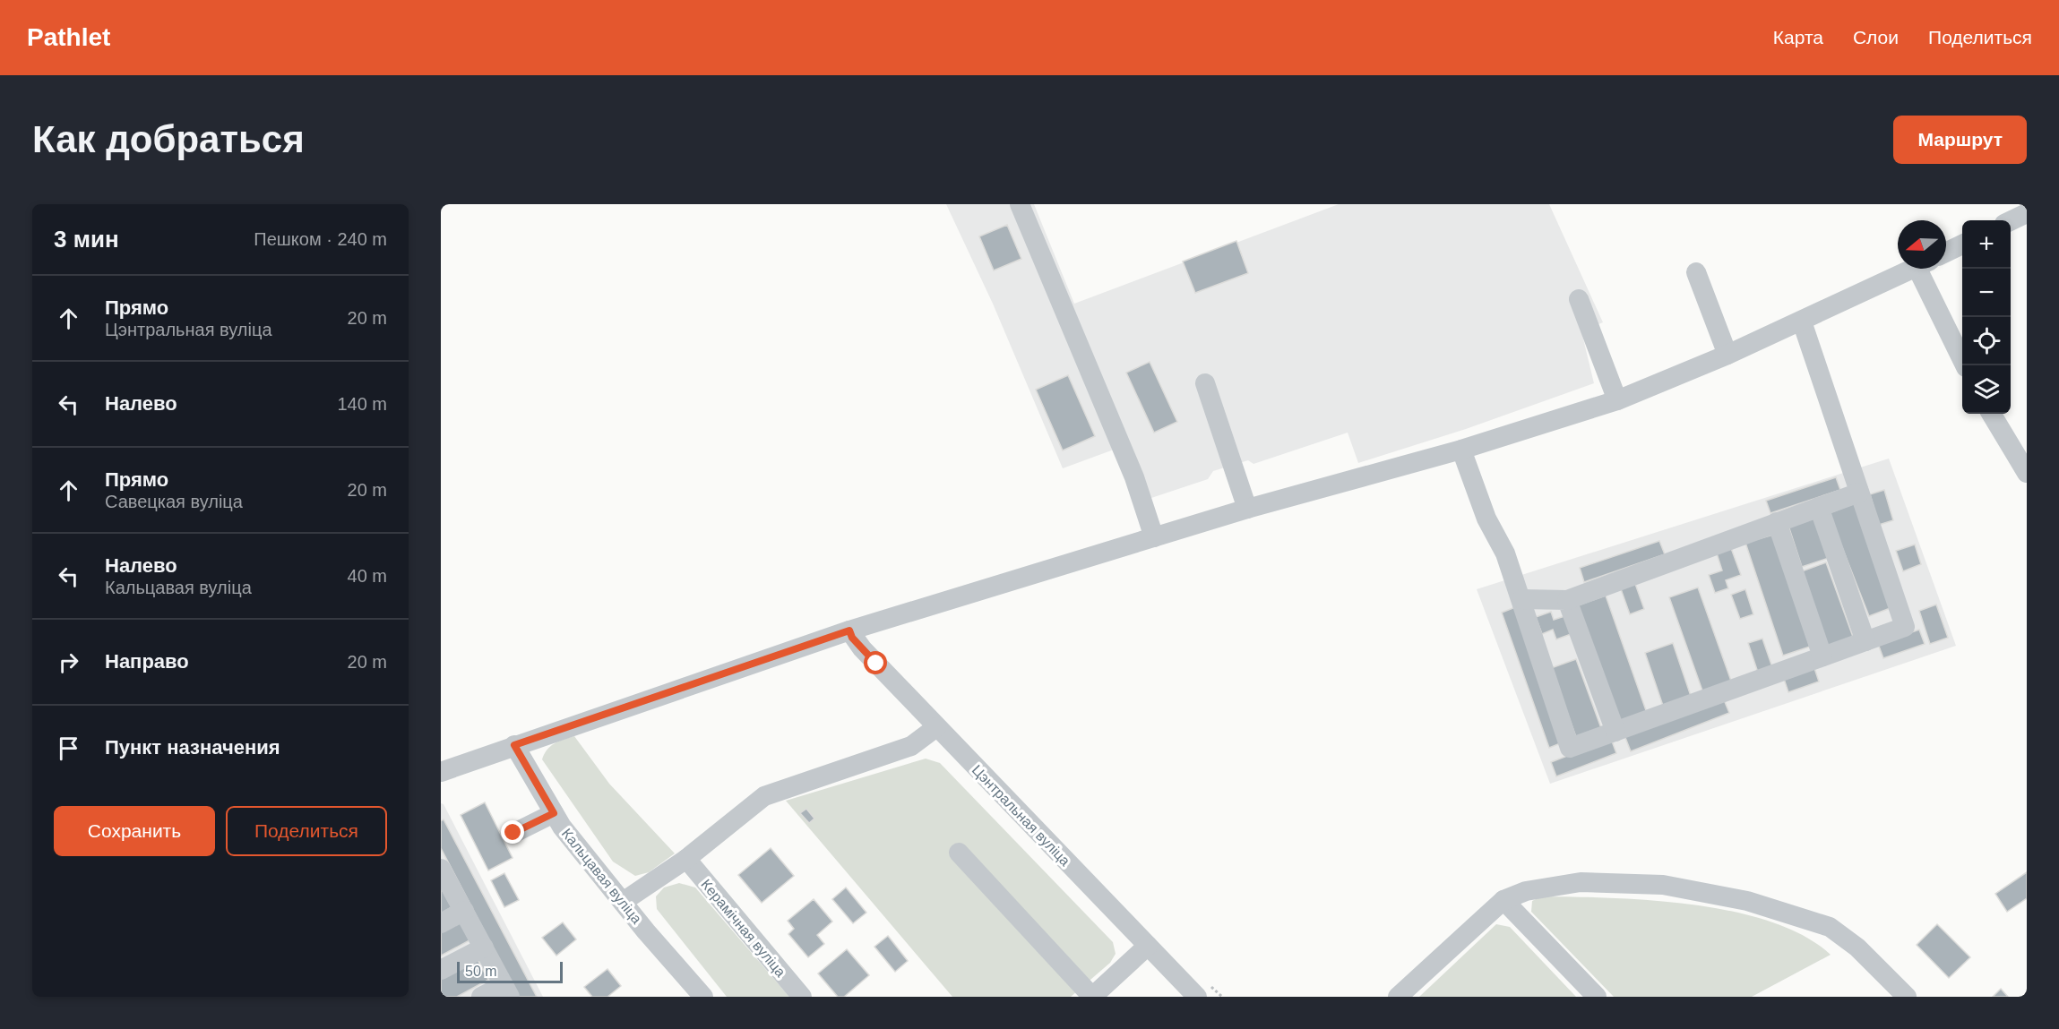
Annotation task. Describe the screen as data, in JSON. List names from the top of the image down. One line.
{"streets":{"street":["Цэнтральная вуліца","Кальцавая вуліца","Керамічная вуліца"]},"scale_bar":"50 m","north":"left","page":{"header":"Pathlet","nav":["Карта","Слои","Поделиться"],"buttons":["Маршрут",["Сохранить","Поделиться"]],"title":"Как добраться","heading":["3 мин","Пешком · 240 m"],"map_buttons":["+","−"],"list":[["Прямо","Цэнтральная вуліца","20 m"],["Налево","140 m"],["Прямо","Савецкая вуліца","20 m"],["Налево","Кальцавая вуліца","40 m"],["Направо","20 m"],"Пункт назначения"],"scale":"50 m"}}
